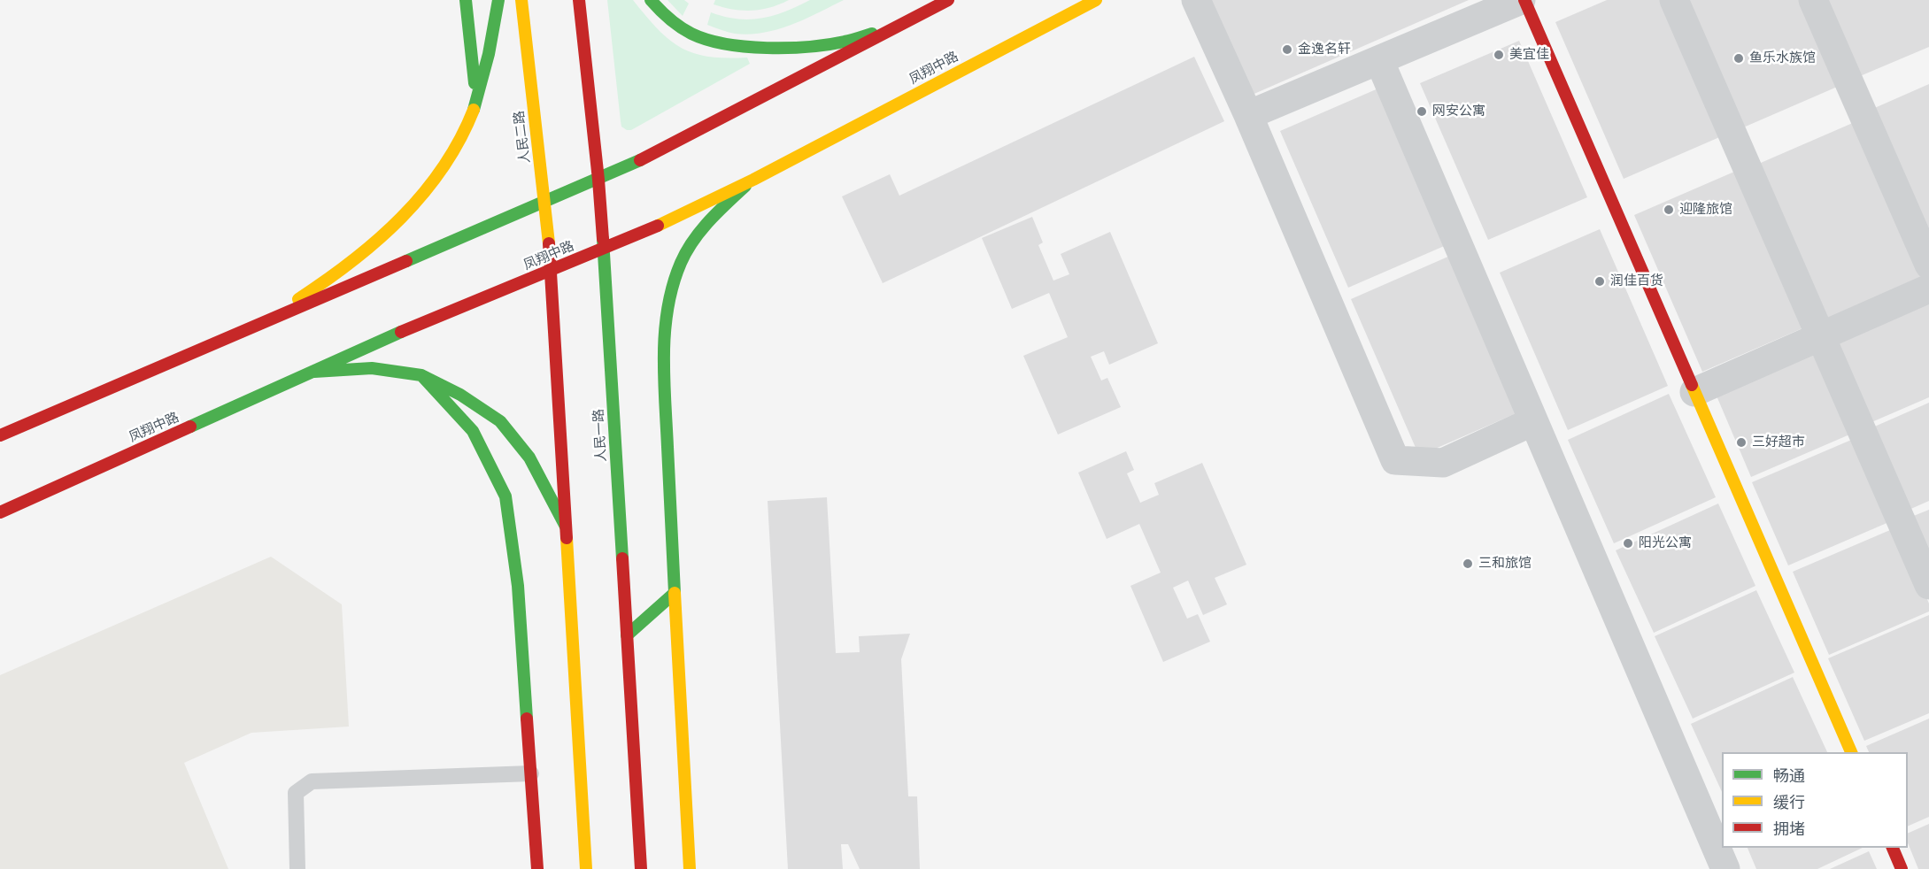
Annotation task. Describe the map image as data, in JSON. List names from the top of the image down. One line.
{"streets":{"main road":["凤翔中路","人民二路","人民一路"]},"crossings":[["凤翔中路","人民二路"],["凤翔中路","人民一路"]],"places":["金逸名轩","美宜佳","鱼乐水族馆","网安公寓","迎隆旅馆","润佳百货","三好超市","阳光公寓","三和旅馆"],"legend":["畅通","缓行","拥堵"]}
